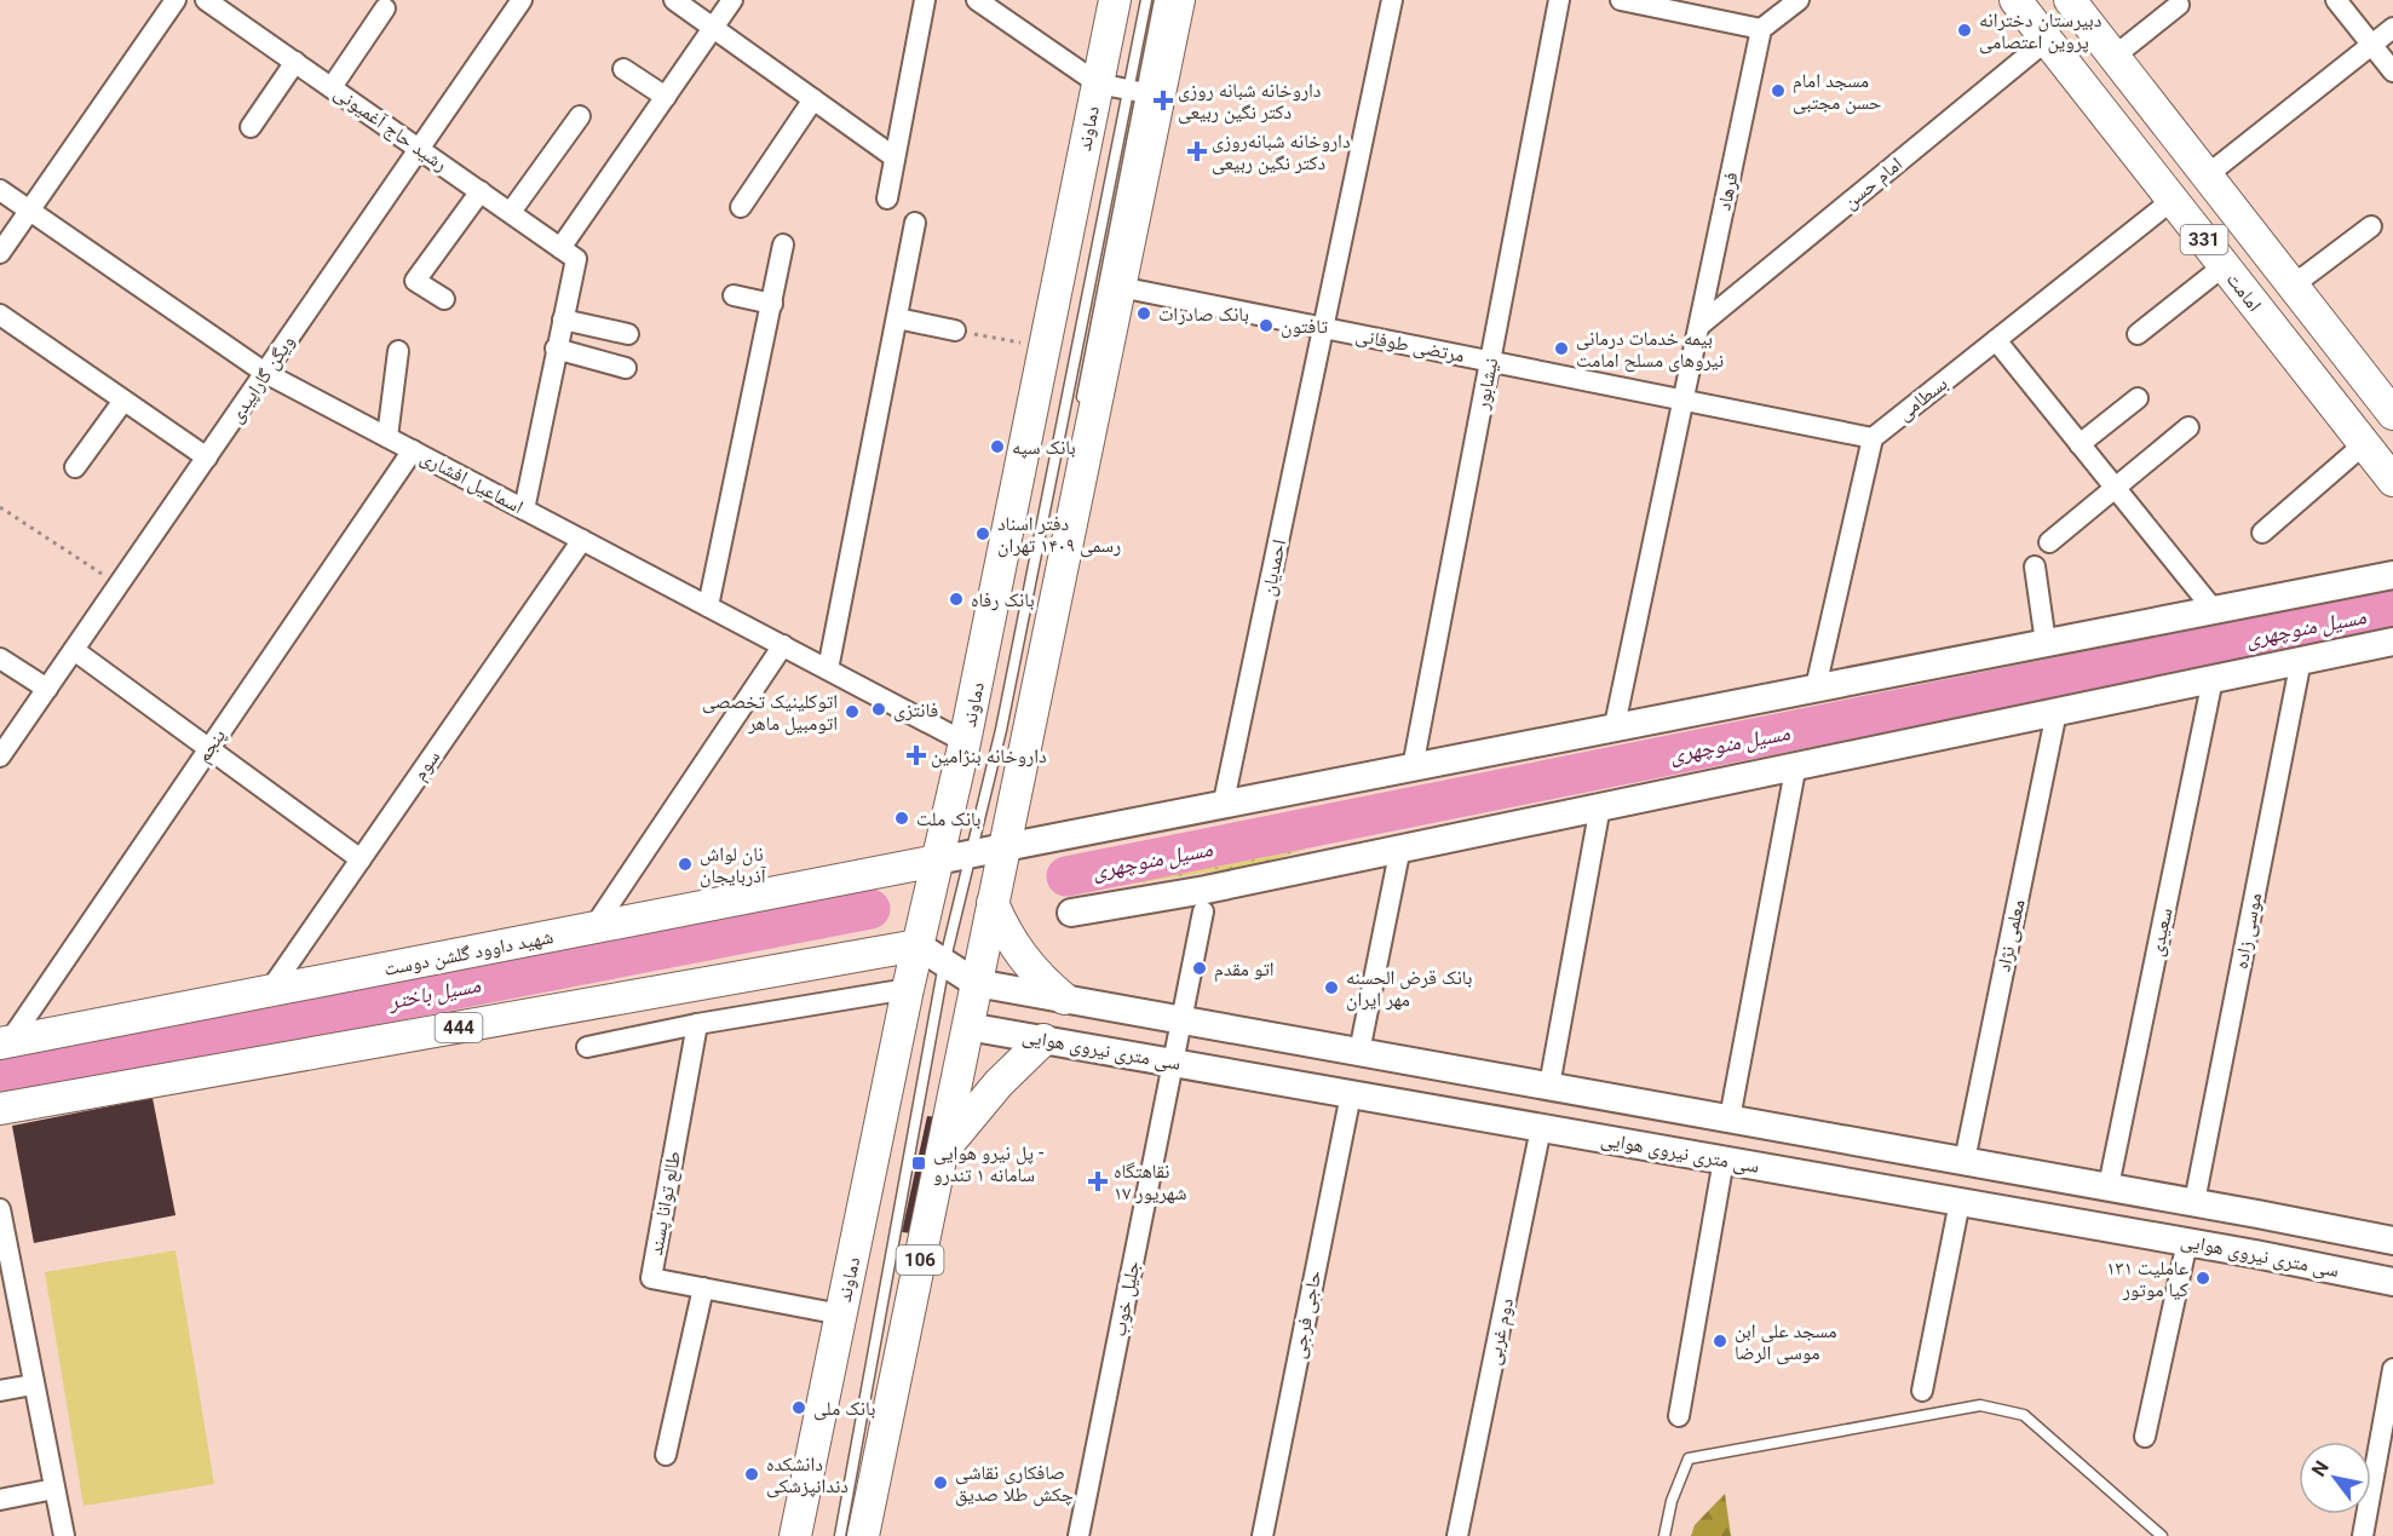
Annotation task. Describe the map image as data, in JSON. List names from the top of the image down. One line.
{"streets":{"main road":["دماوند","331","امامت","شهید داوود گلشن دوست","444","سی متری نیروی هوایی","106"],"street":["رشید حاج آغمیونی","امام حسن","فرهاد","مرتضی طوفانی","ویگن گاراپیدی","نیشابور","بسطامی","اسماعیل افشاری","احمدیان","پنجم","سوم","موسی زاده","سعیدی","معلمی نژاد","طالع توانا پسند","جلیل خوب","حاجی فرجی","دوم غربی"]},"crossings":[["رشید حاج آغمیونی","ویگن گاراپیدی"],["دماوند","اسماعیل افشاری"],["دماوند","شهید داوود گلشن دوست"],["دماوند","444"],["دماوند","طالع توانا پسند"],["امام حسن","فرهاد"],["امام حسن","امامت"],["فرهاد","مرتضی طوفانی"],["امامت","بسطامی"],["مرتضی طوفانی","نیشابور"],["مرتضی طوفانی","بسطامی"],["مرتضی طوفانی","احمدیان"],["مرتضی طوفانی","106"],["ویگن گاراپیدی","اسماعیل افشاری"],["اسماعیل افشاری","پنجم"],["اسماعیل افشاری","سوم"],["پنجم","شهید داوود گلشن دوست"],["سوم","شهید داوود گلشن دوست"],["موسی زاده","سی متری نیروی هوایی"],["سعیدی","سی متری نیروی هوایی"],["معلمی نژاد","سی متری نیروی هوایی"],["سی متری نیروی هوایی","106"],["سی متری نیروی هوایی","جلیل خوب"],["سی متری نیروی هوایی","حاجی فرجی"],["سی متری نیروی هوایی","دوم غربی"]],"water":["مسیل منوچهری","مسیل باختر"],"places":{"other":["دبیرستان دخترانه پروین اعتصامی","مسجد امام حسن مجتبی","بانک صادرات","تافتون","بیمه خدمات درمانی نیروهای مسلح امامت","بانک سپه","دفتر اسناد رسمی ۱۴۰۹ تهران","بانک رفاه","فانتزی","اتوکلینیک تخصصی اتومبیل ماهر","بانک ملت","نان لواش آذربایجان","اتو مقدم","بانک قرض الحسنه مهر ایران","عاملیت ۱۳۱ کیا موتور","مسجد علی ابن موسی الرضا","بانک ملی","دانشکده دندانپزشکی","صافکاری نقاشی چکش طلا صدیق"],"health":["داروخانه شبانه روزی دکتر نگین ربیعی","داروخانه شبانه‌روزی دکتر نگین ربیعی","داروخانه بنژامین","نقاهتگاه ۱۷ شهریور"],"transit":["پل نیرو هوایی - سامانه ۱ تندرو"]},"north":"top left"}
